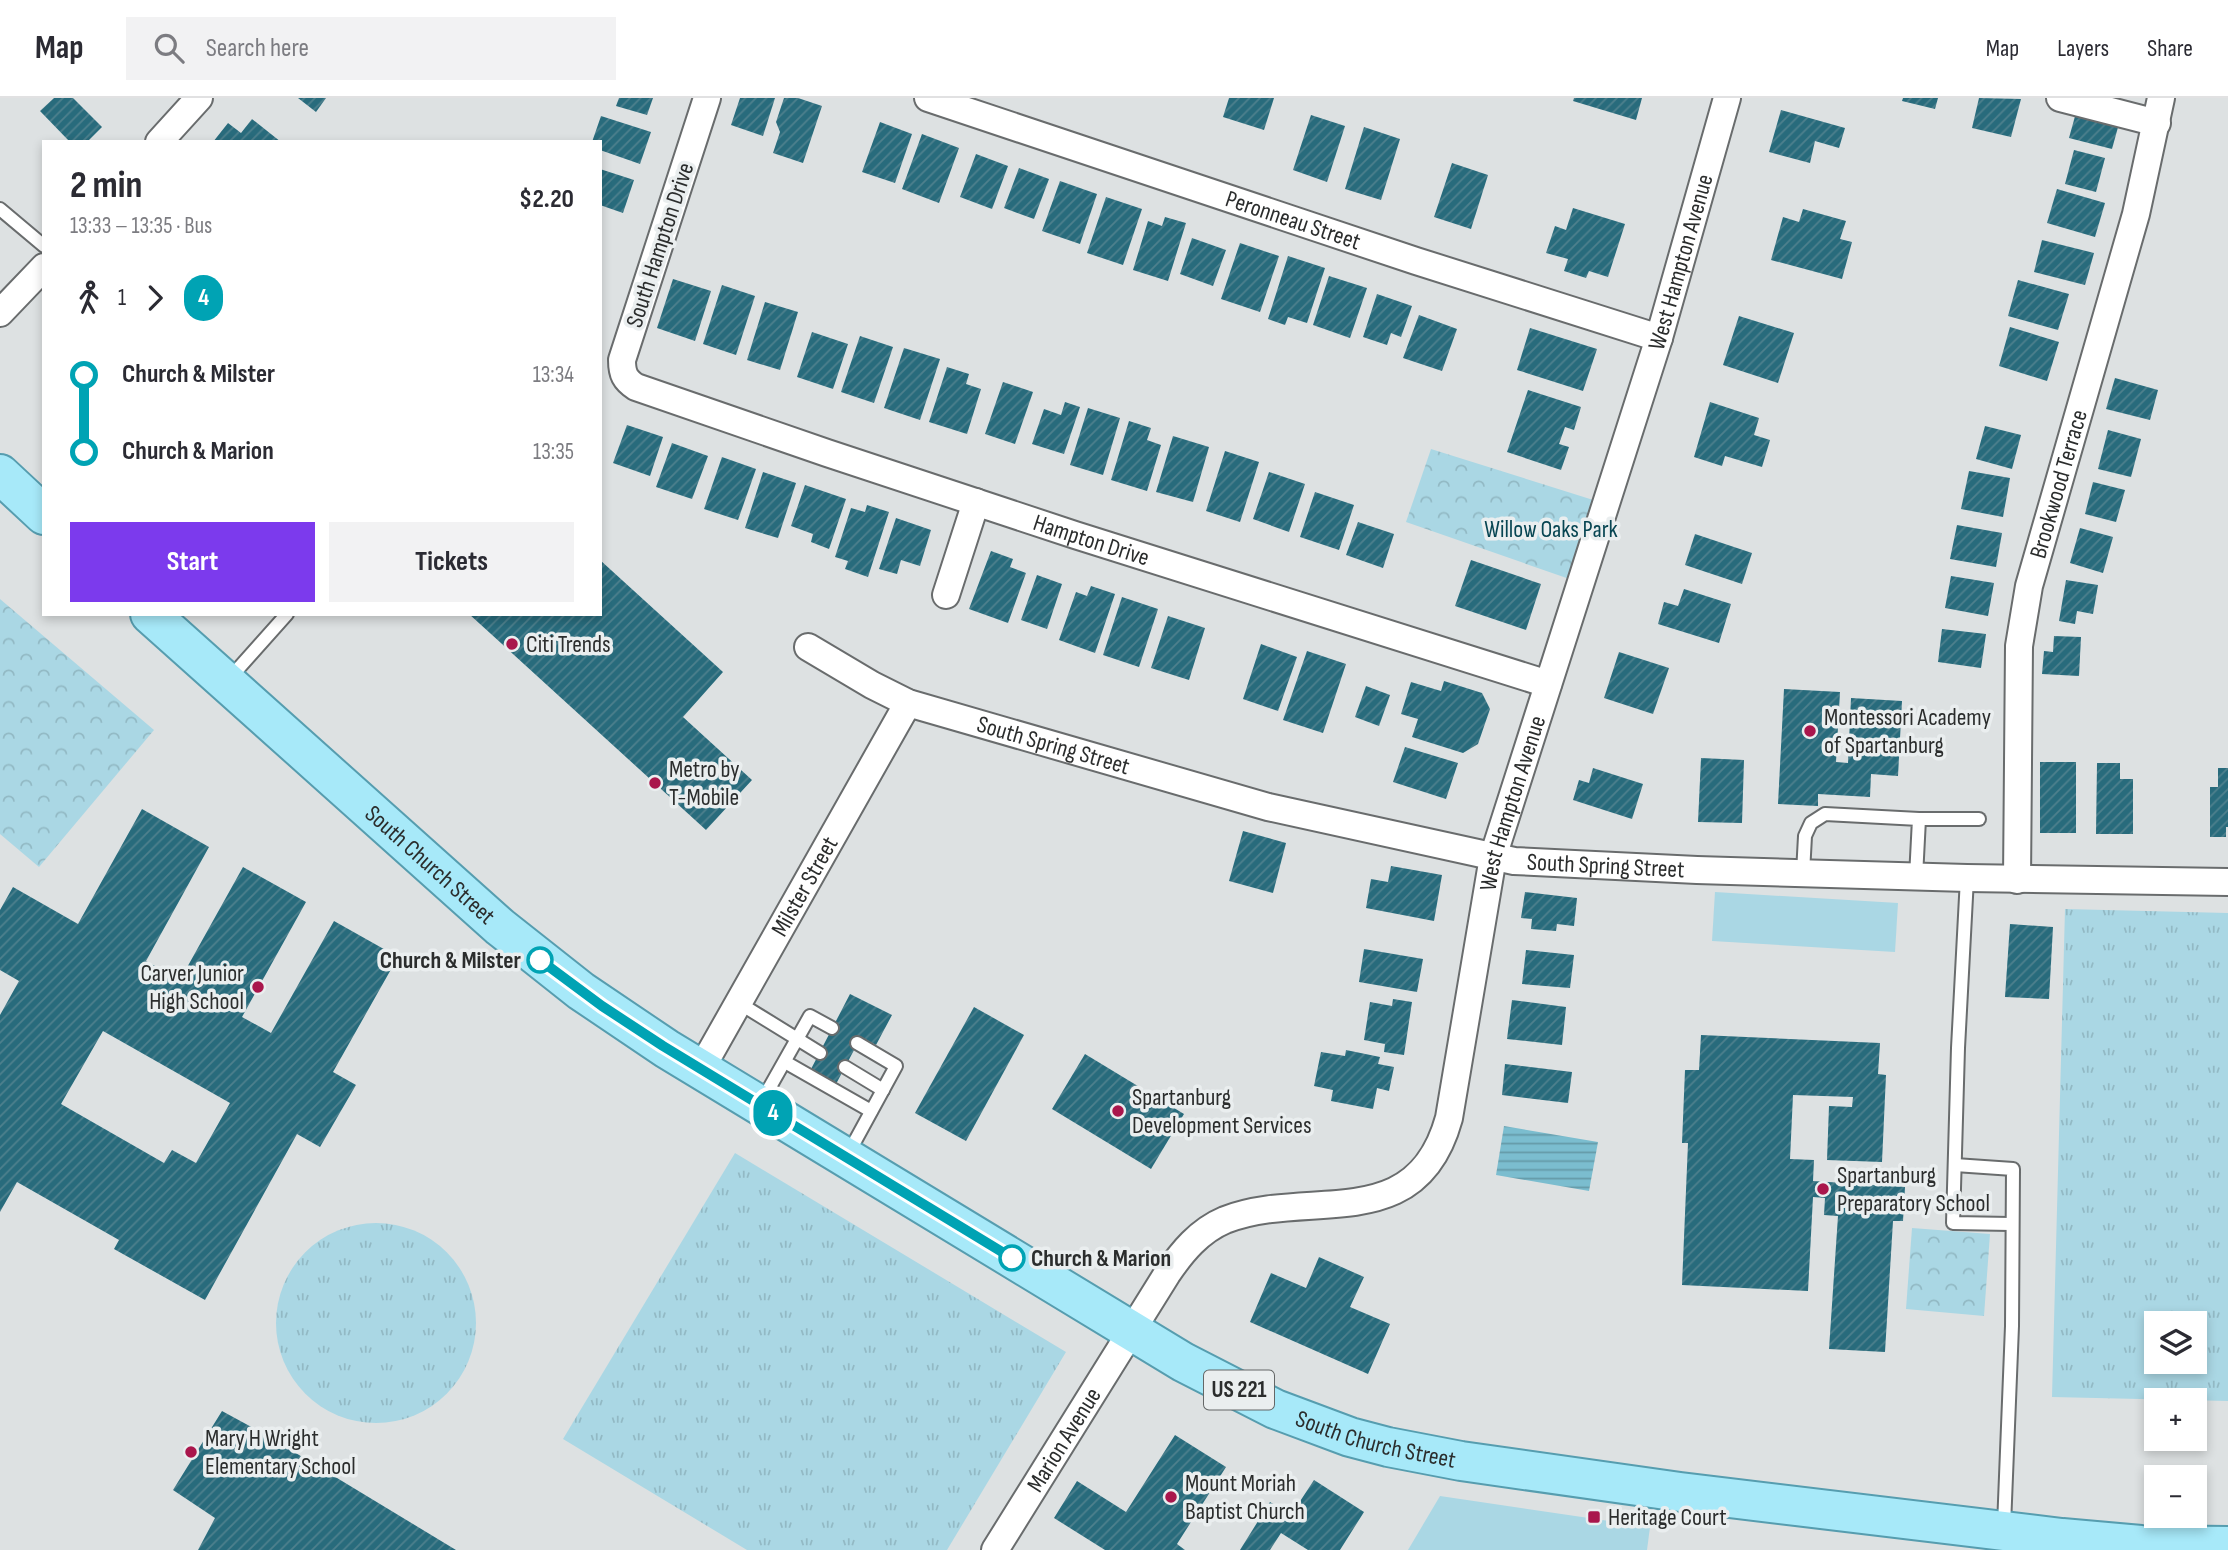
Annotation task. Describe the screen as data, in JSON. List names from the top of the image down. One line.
{"streets":{"main road":["South Church Street","US 221"],"street":["Peronneau Street","South Hampton Drive","West Hampton Avenue","Brookwood Terrace","Hampton Drive","South Spring Street","Milster Street","Marion Avenue"]},"crossings":[["Peronneau Street","West Hampton Avenue"],["South Hampton Drive","Hampton Drive"],["West Hampton Avenue","Hampton Drive"],["West Hampton Avenue","South Spring Street"],["West Hampton Avenue","South Church Street"],["West Hampton Avenue","Marion Avenue"],["Brookwood Terrace","South Spring Street"],["South Spring Street","Milster Street"],["South Church Street","Milster Street"],["South Church Street","Marion Avenue"]],"parks":["Willow Oaks Park"],"places":{"other":["Citi Trends","Montessori Academy of Spartanburg","Metro by T-Mobile","Church & Milster","Carver Junior High School","Spartanburg Development Services","Spartanburg Preparatory School","Church & Marion","Mary H Wright Elementary School","Mount Moriah Baptist Church"],"transit":["Heritage Court"]},"lines":["bus line 4"],"page":{"header":"Map","search":"Search here","nav":["Map","Layers","Share"],"on_map":"4","heading":["2 min","13:33 – 13:35 · Bus","$2.20"],"legs":["1","4"],"list":[{"name":"Church & Milster","value":"13:34"},{"name":"Church & Marion","value":"13:35"}],"buttons":["Start","Tickets"],"map_buttons":["+","−"]}}
